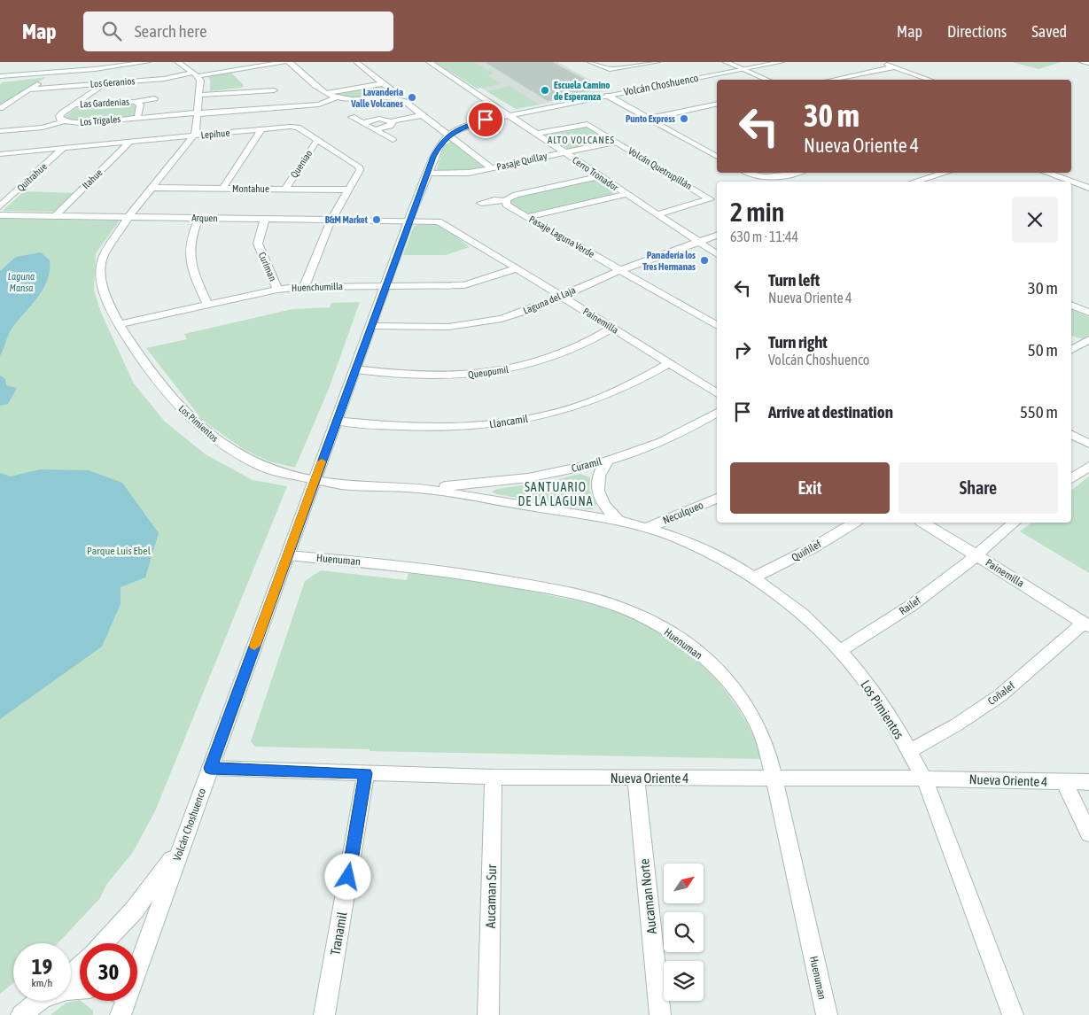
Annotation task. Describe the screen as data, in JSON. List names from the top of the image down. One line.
{"streets":{"street":["Los Geranios","Volcán Choshuenco","Las Gardenias","Los Trigales","Lepihue","Pasaje Quillay","Queniao","Volcán Quetrupillán","Cerro Tronador","Quitrahue","Itahue","Montahue","Arquen","Pasaje Laguna Verde","Curiman","Huenchumilla","Laguna del Laja","Painemilla","Queupumil","Llancamil","Los Pimientos","Curamil","Neculqueo","Quiñilef","Huenuman","Railef","Coñalef","Nueva Oriente 4","Aucaman Sur","Aucaman Norte","Tranamil"]},"crossings":[["Los Geranios","Los Trigales"],["Los Geranios","Los Pimientos"],["Volcán Choshuenco","Pasaje Quillay"],["Volcán Choshuenco","Cerro Tronador"],["Volcán Choshuenco","Arquen"],["Volcán Choshuenco","Huenchumilla"],["Volcán Choshuenco","Laguna del Laja"],["Volcán Choshuenco","Painemilla"],["Volcán Choshuenco","Queupumil"],["Volcán Choshuenco","Llancamil"],["Volcán Choshuenco","Los Pimientos"],["Volcán Choshuenco","Huenuman"],["Volcán Choshuenco","Nueva Oriente 4"],["Las Gardenias","Los Trigales"],["Los Trigales","Los Pimientos"],["Lepihue","Queniao"],["Lepihue","Quitrahue"],["Lepihue","Itahue"],["Lepihue","Montahue"],["Lepihue","Arquen"],["Lepihue","Huenchumilla"],["Lepihue","Los Pimientos"],["Pasaje Quillay","Volcán Quetrupillán"],["Pasaje Quillay","Cerro Tronador"],["Queniao","Montahue"],["Volcán Quetrupillán","Cerro Tronador"],["Cerro Tronador","Laguna del Laja"],["Itahue","Arquen"],["Montahue","Los Pimientos"],["Arquen","Curiman"],["Arquen","Painemilla"],["Arquen","Los Pimientos"],["Pasaje Laguna Verde","Laguna del Laja"],["Curiman","Huenchumilla"],["Huenchumilla","Painemilla"],["Huenchumilla","Los Pimientos"],["Laguna del Laja","Painemilla"],["Painemilla","Queupumil"],["Painemilla","Llancamil"],["Painemilla","Railef"],["Painemilla","Coñalef"],["Los Pimientos","Curamil"],["Los Pimientos","Neculqueo"],["Los Pimientos","Quiñilef"],["Los Pimientos","Railef"],["Los Pimientos","Coñalef"],["Los Pimientos","Nueva Oriente 4"],["Huenuman","Nueva Oriente 4"],["Nueva Oriente 4","Aucaman Sur"],["Nueva Oriente 4","Aucaman Norte"],["Nueva Oriente 4","Tranamil"]],"districts":["ALTO VOLCANES","SANTUARIO DE LA LAGUNA"],"water":["Laguna Mansa"],"parks":["Parque Luis Ebel"],"places":["Escuela Camino de Esperanza","Lavanderia Valle Volcanes","Punto Express","B&M Market","Panadería los Tres Hermanas"],"north":"top right","page":{"header":"Map","search":"Search here","nav":["Map","Directions","Saved"],"turn":["30 m","Nueva Oriente 4"],"heading":["2 min","630 m · 11:44"],"list":[{"name":"Turn left","note":"Nueva Oriente 4","value":"30 m"},{"name":"Turn right","note":"Volcán Choshuenco","value":"50 m"},{"name":"Arrive at destination","value":"550 m"}],"buttons":["Exit","Share"],"speed":"19 km/h","limit":"30"}}
